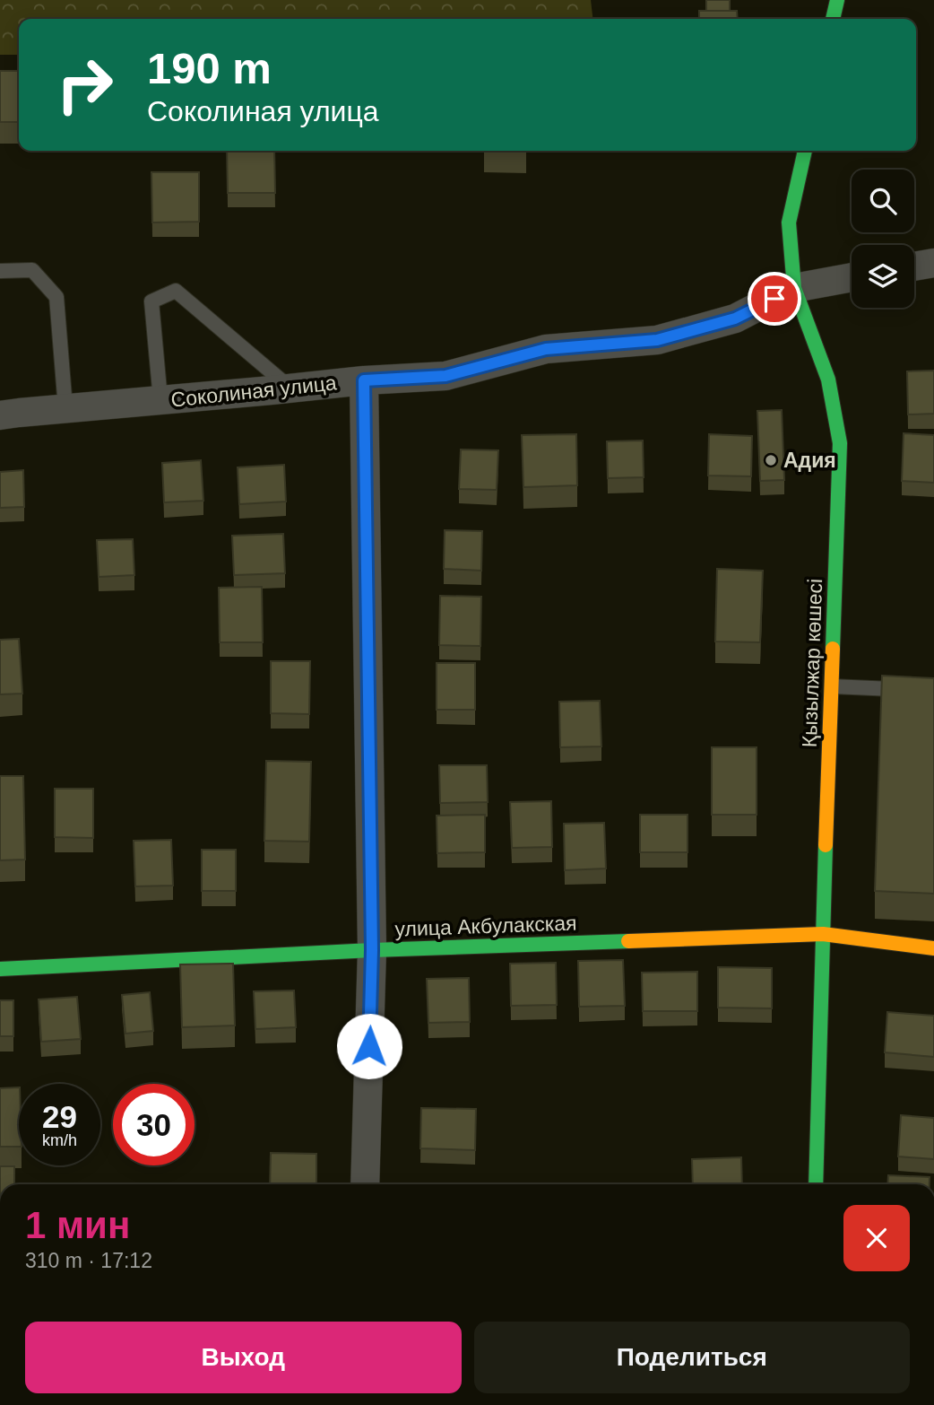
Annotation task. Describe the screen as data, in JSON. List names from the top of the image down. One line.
{"streets":{"street":["Соколиная улица","Қызылжар көшесі","улица Акбулакская"]},"crossings":[["Соколиная улица","Қызылжар көшесі"],["Қызылжар көшесі","улица Акбулакская"]],"places":["Адия"],"page":{"turn":["190 m","Соколиная улица"],"speed":"29 km/h","limit":"30","heading":["1 мин","310 m · 17:12"],"buttons":["Выход","Поделиться"]}}
